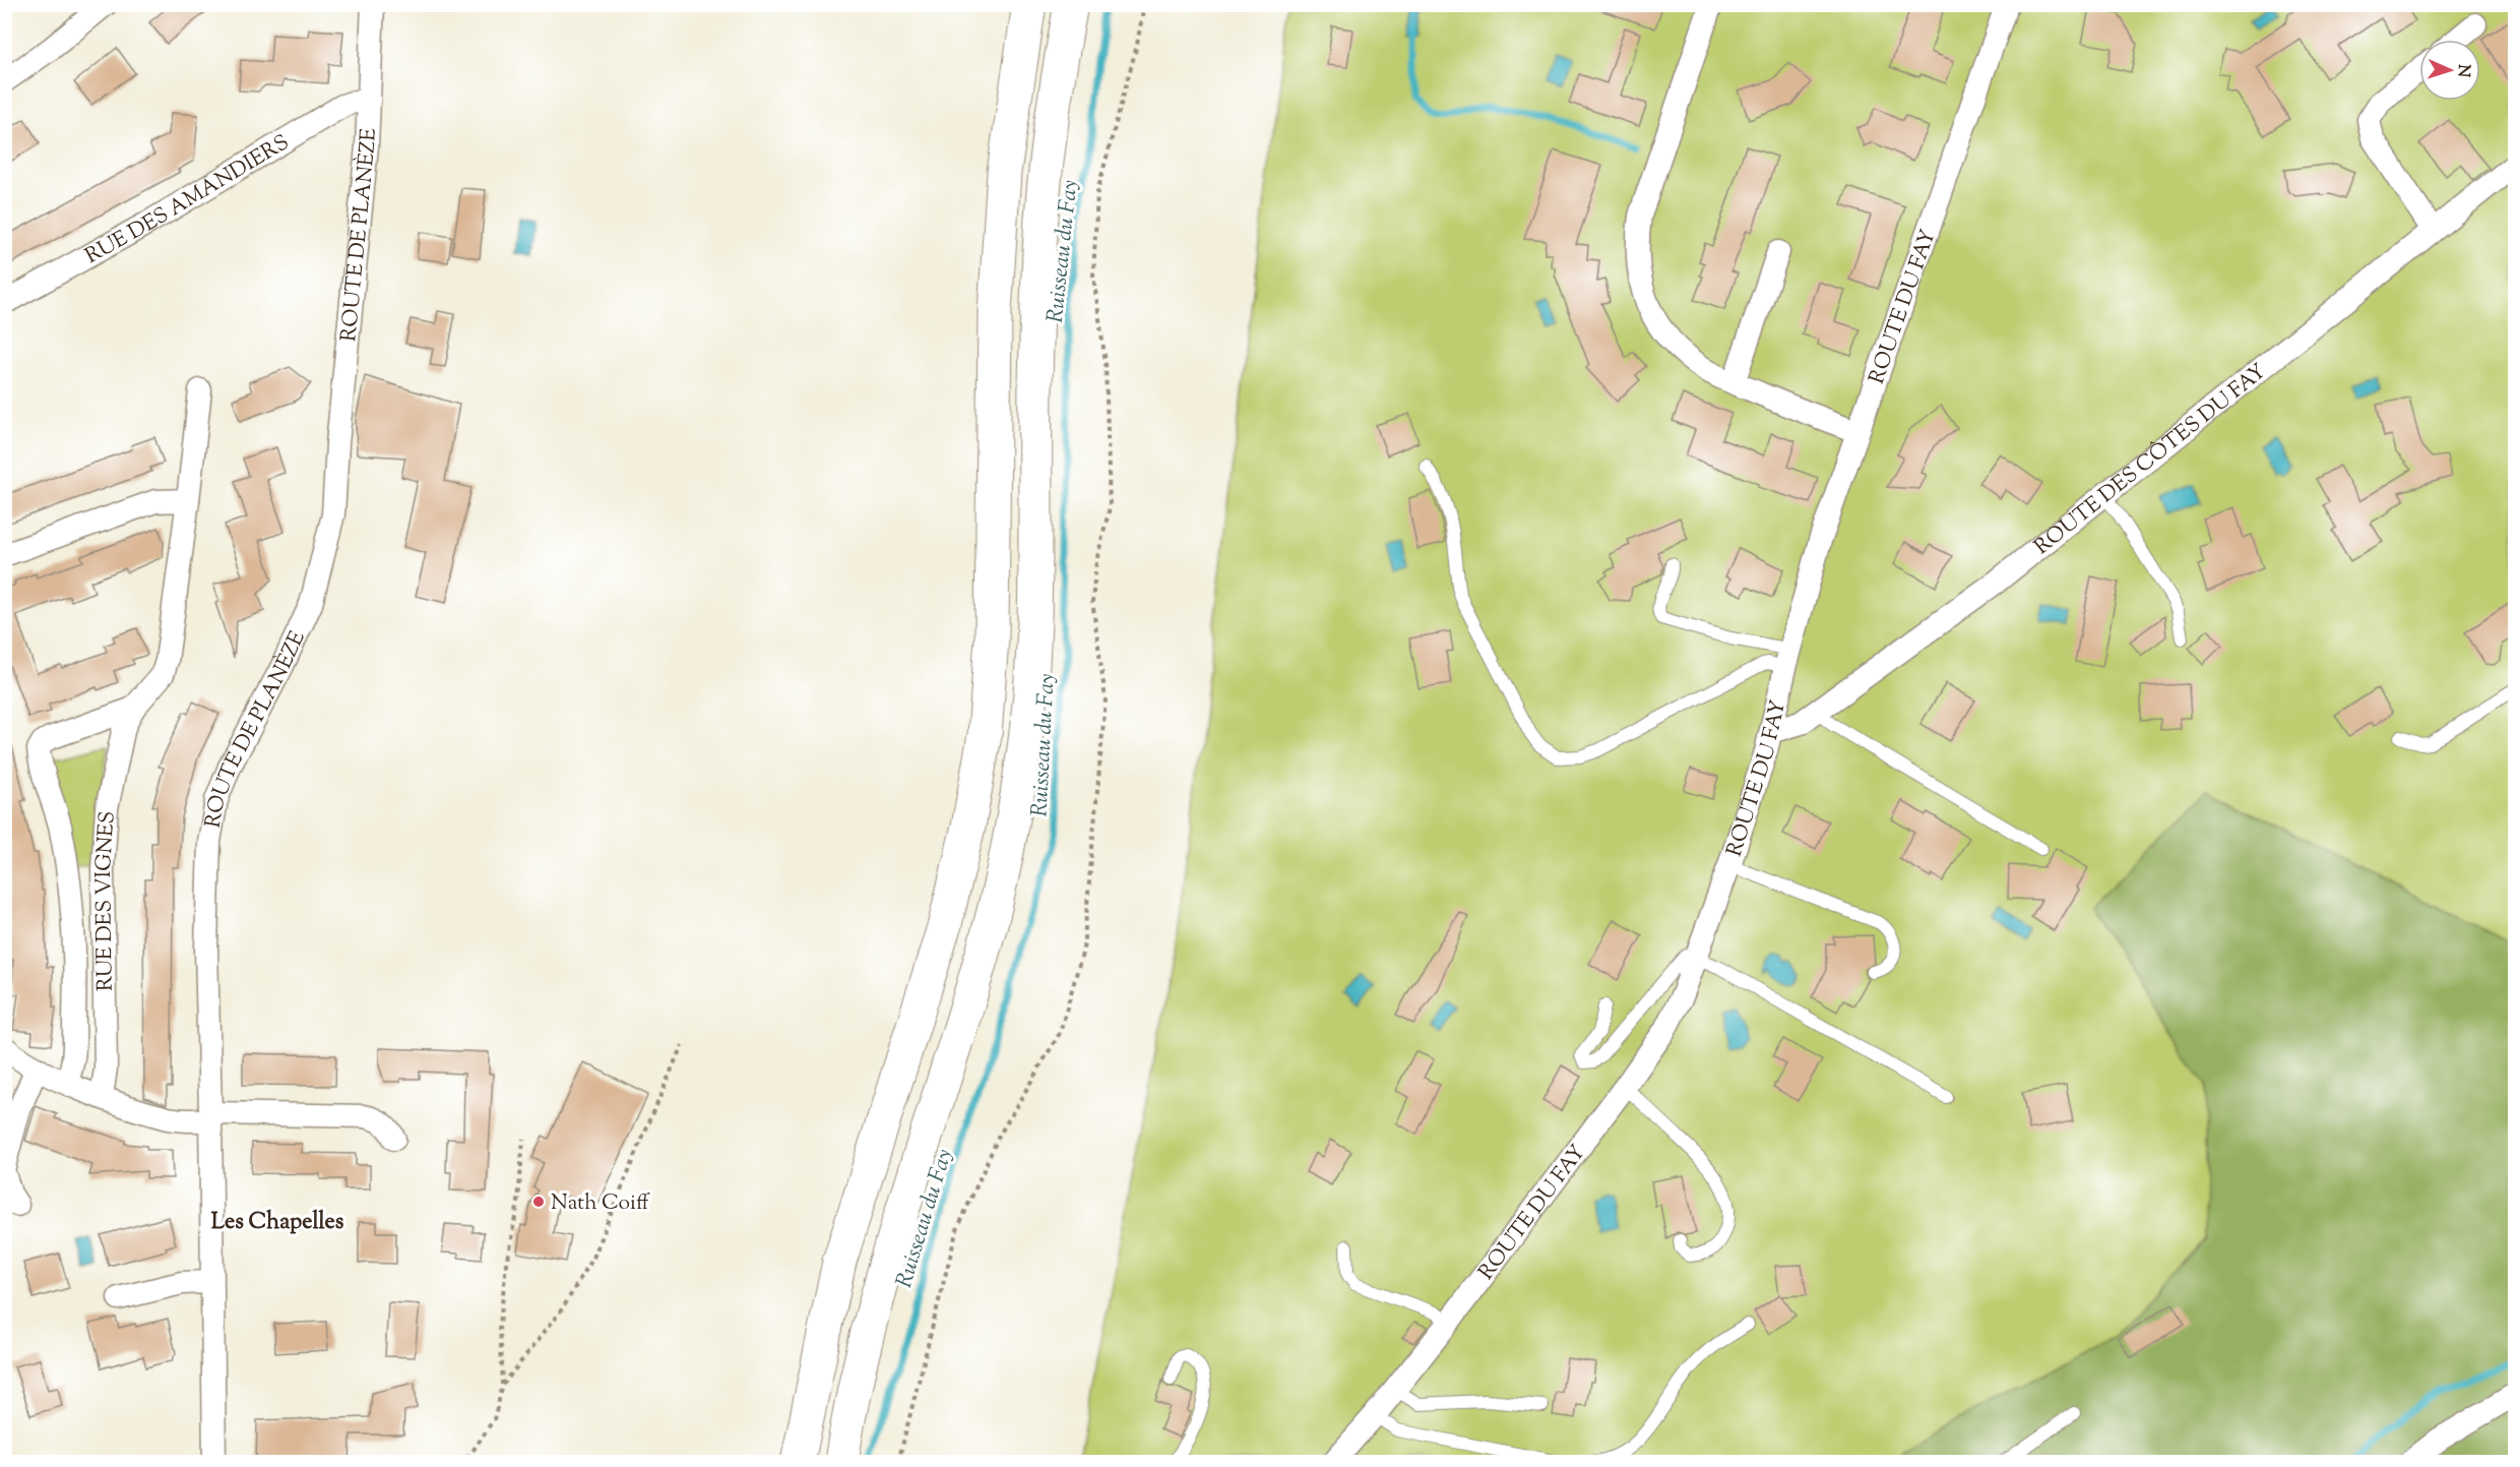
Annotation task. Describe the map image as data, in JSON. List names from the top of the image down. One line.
{"streets":{"street":["RUE DES AMANDIERS","ROUTE DE PLANÈZE","ROUTE DU FAY","ROUTE DES CÔTES DU FAY","RUE DES VIGNES"]},"crossings":[["RUE DES AMANDIERS","ROUTE DE PLANÈZE"],["ROUTE DU FAY","ROUTE DES CÔTES DU FAY"]],"districts":["Les Chapelles"],"water":["Ruisseau du Fay"],"places":["Nath Coiff"],"north":"right"}
